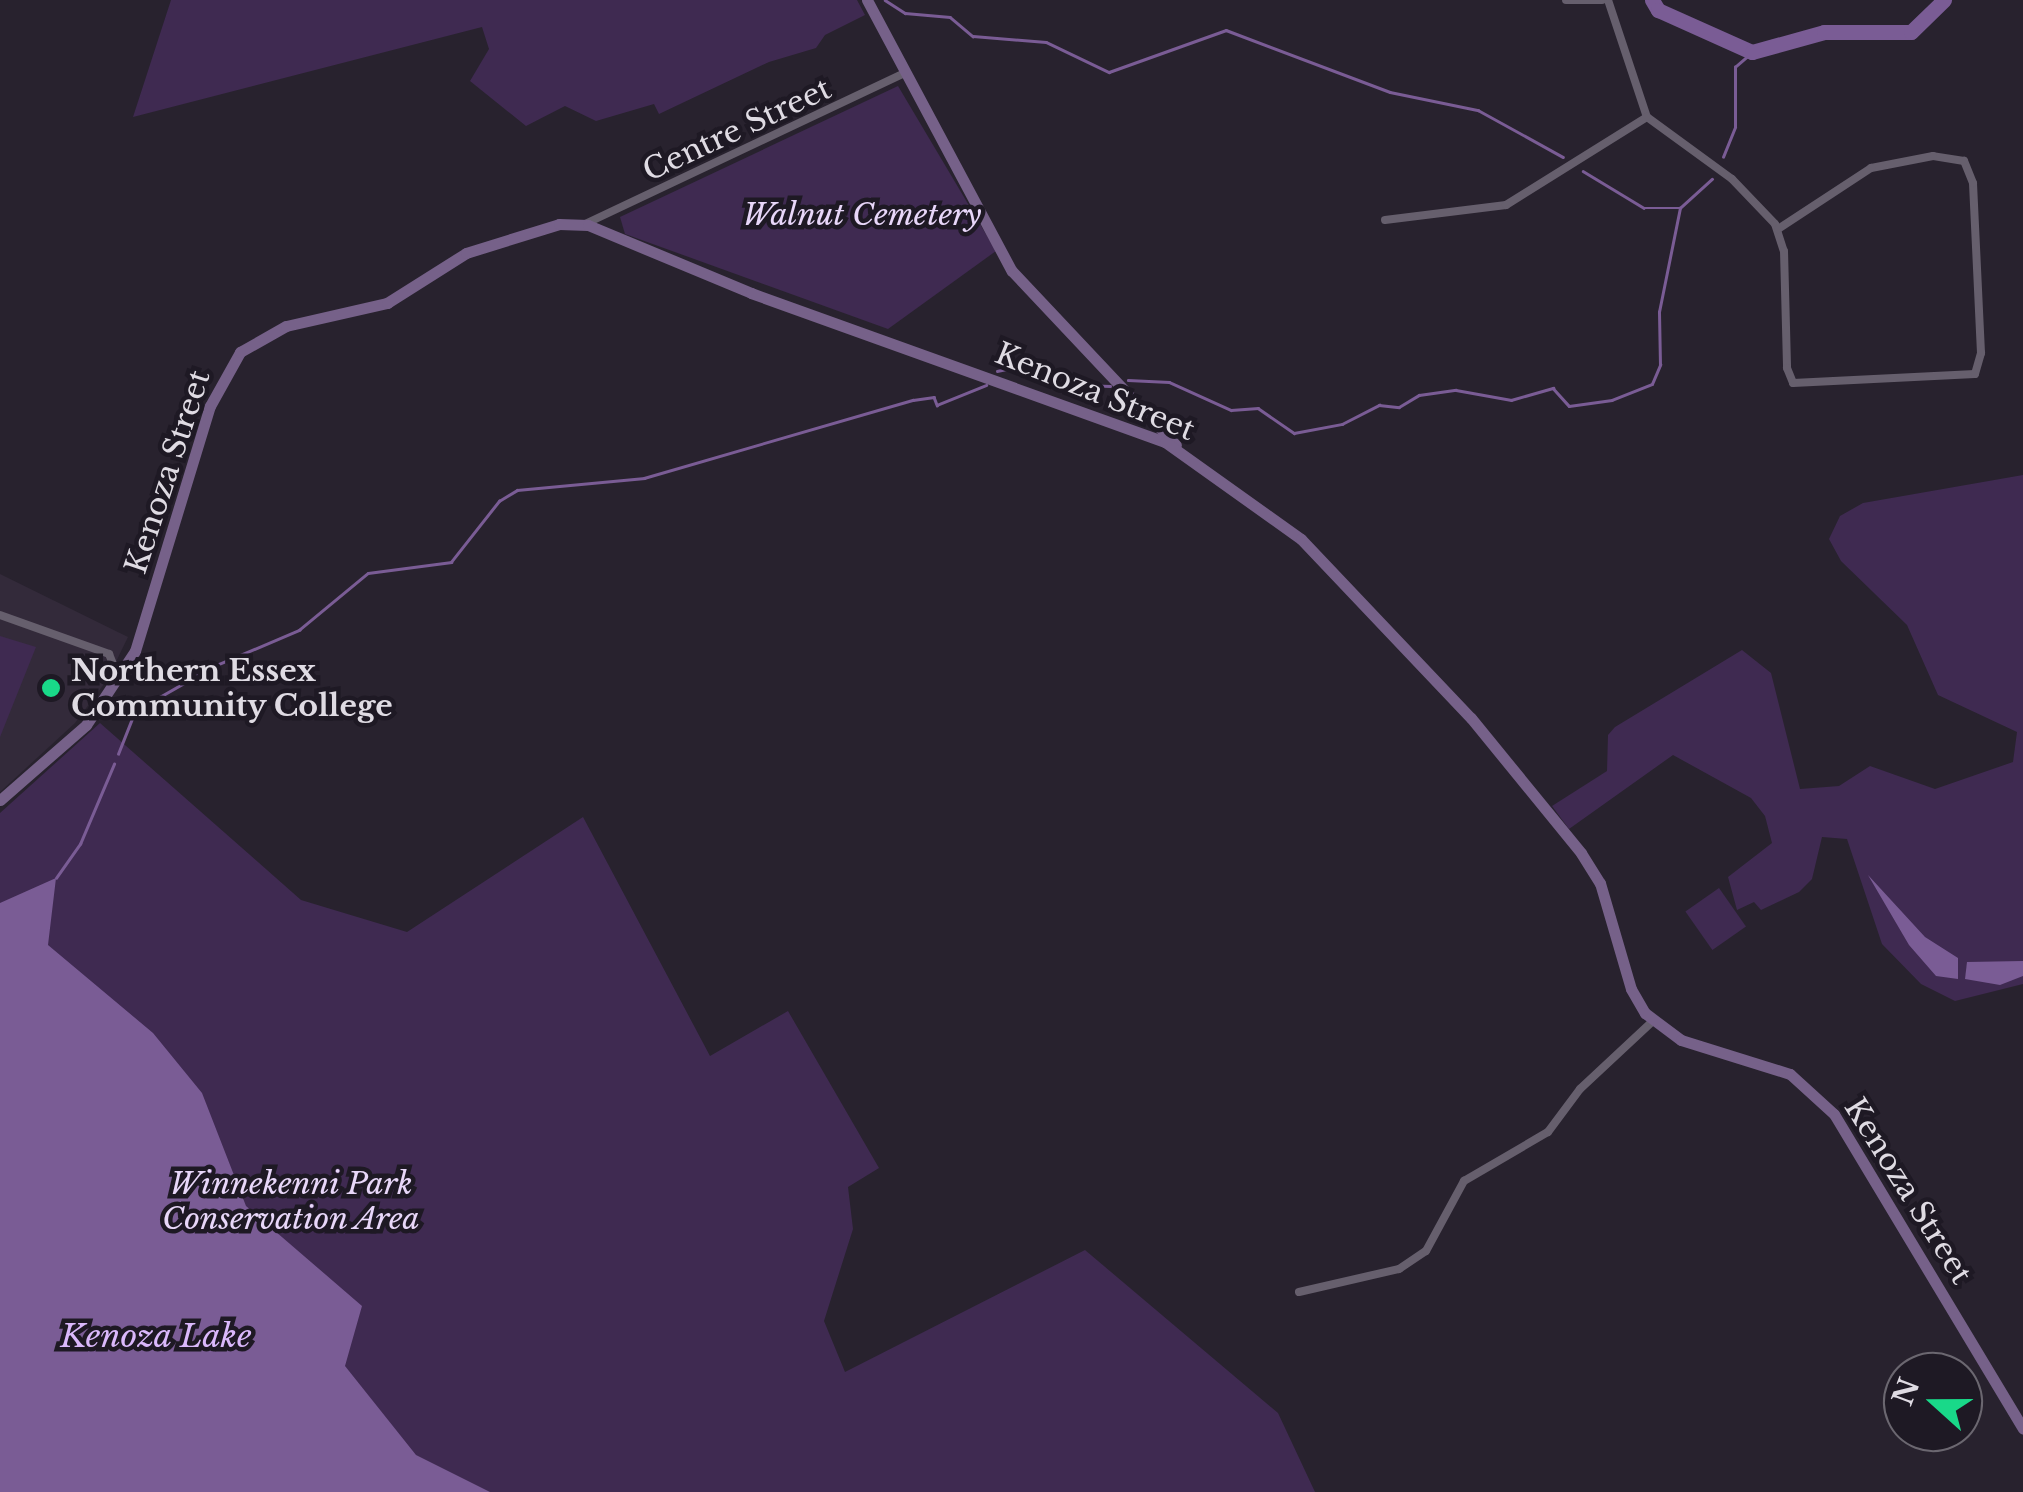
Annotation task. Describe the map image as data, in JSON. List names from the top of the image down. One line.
{"streets":{"street":["Centre Street","Kenoza Street"]},"crossings":[["Centre Street","Kenoza Street"]],"water":["Kenoza Lake"],"parks":["Walnut Cemetery","Winnekenni Park Conservation Area"],"places":["Northern Essex Community College"],"north":"left"}
